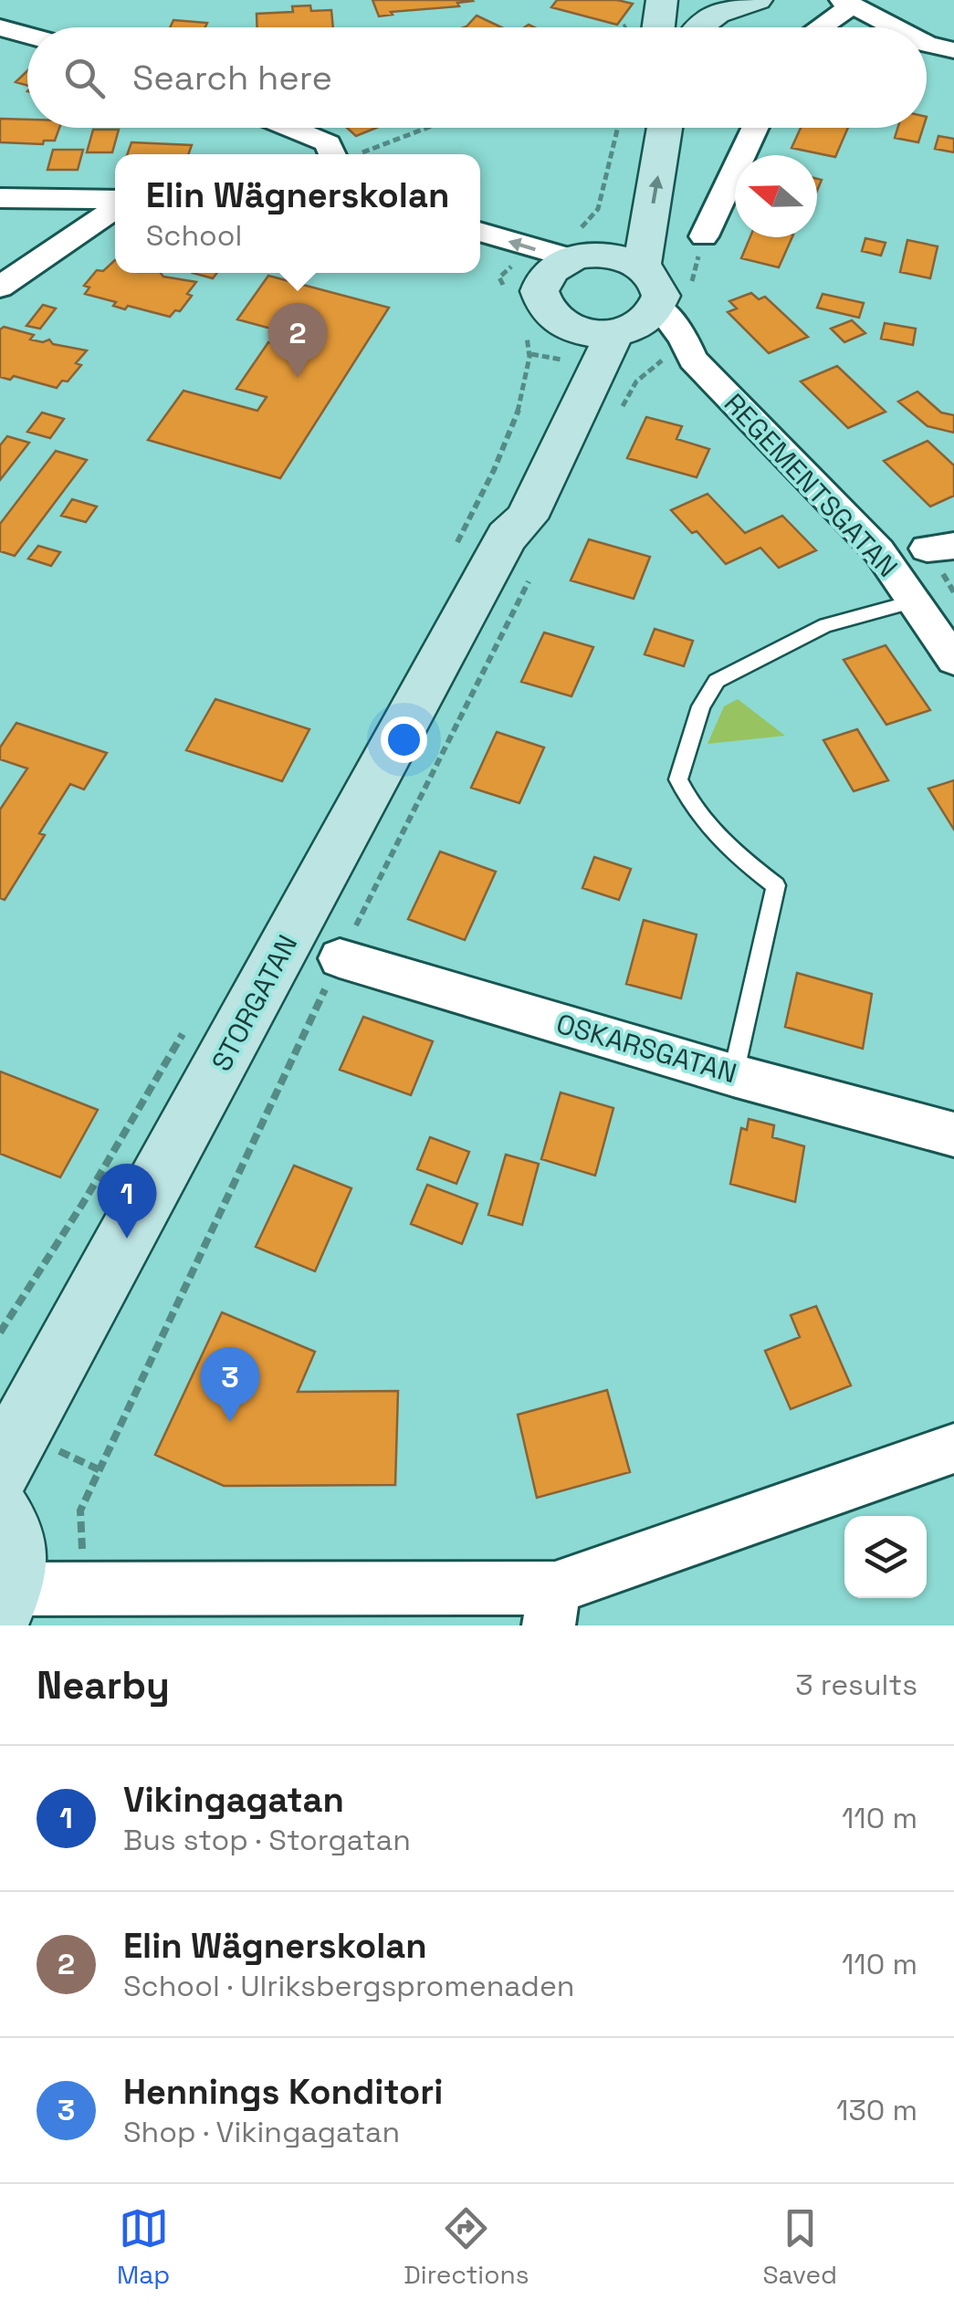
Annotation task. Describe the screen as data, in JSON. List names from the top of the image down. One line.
{"streets":{"main road":["STORGATAN"],"street":["REGEMENTSGATAN","OSKARSGATAN"]},"crossings":[["REGEMENTSGATAN","STORGATAN"]],"north":"left","page":{"search":"Search here","popup":["Elin Wägnerskolan","School"],"pins":["2","1","3"],"heading":["Nearby","3 results"],"list":[{"mark":"1","name":"Vikingagatan","note":"Bus stop · Storgatan","value":"110 m"},{"mark":"2","name":"Elin Wägnerskolan","note":"School · Ulriksbergspromenaden","value":"110 m"},{"mark":"3","name":"Hennings Konditori","note":"Shop · Vikingagatan","value":"130 m"}],"nav":["Map","Directions","Saved"]}}
